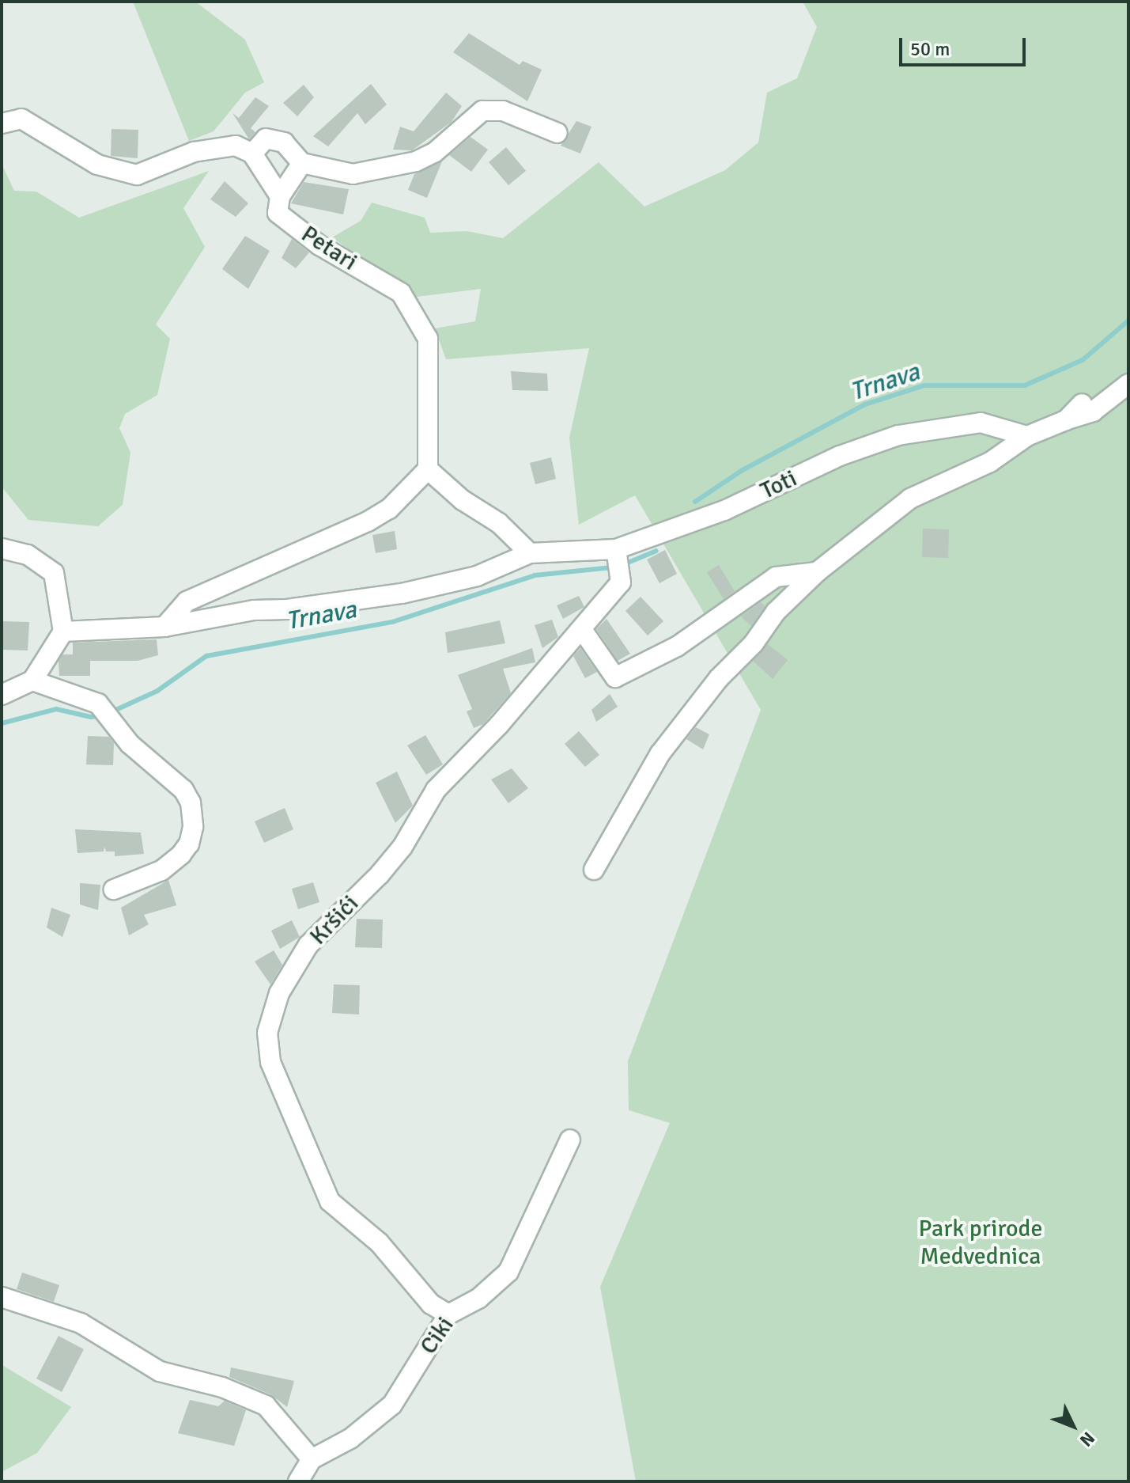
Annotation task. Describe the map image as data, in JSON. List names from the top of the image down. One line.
{"streets":{"street":["Petari","Toti","Kršići","Ciki"]},"crossings":[["Toti","Kršići"],["Kršići","Ciki"]],"water":["Trnava"],"parks":["Park prirode Medvednica"],"scale_bar":"50 m","north":"bottom right"}
